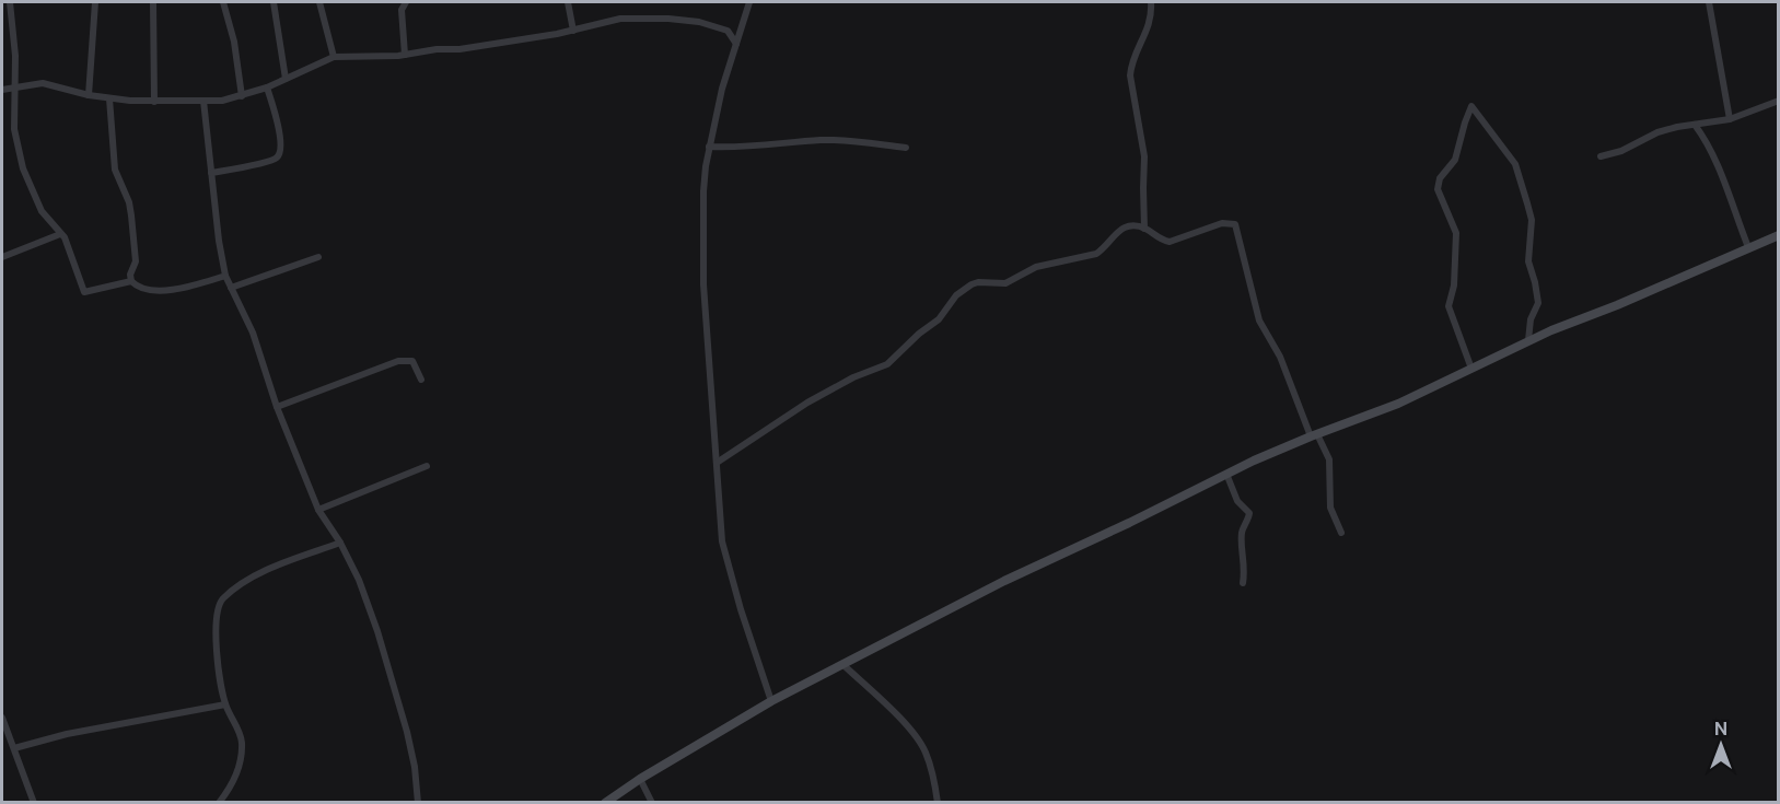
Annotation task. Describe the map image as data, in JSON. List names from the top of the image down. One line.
{"north":"top"}
